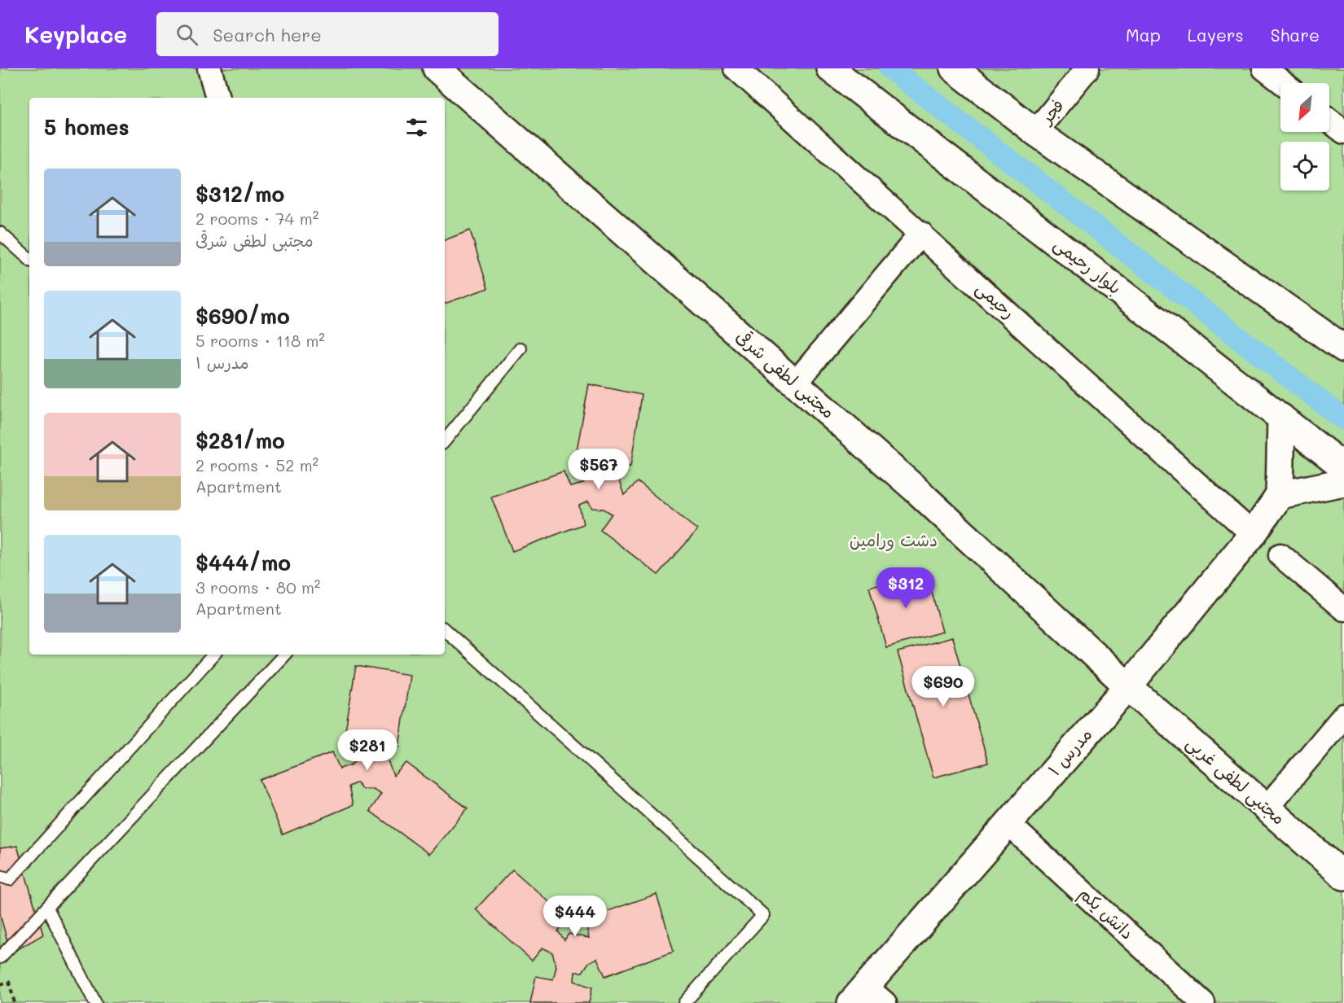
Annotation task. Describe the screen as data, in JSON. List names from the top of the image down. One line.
{"streets":{"street":["فجر","بلوار رحیمی","رحیمی","مجتبی لطفی شرقی","مدرس ۱","مجتبی لطفی غربی","دانش یکم"]},"crossings":[["رحیمی","مدرس ۱"],["مجتبی لطفی شرقی","مدرس ۱"],["مجتبی لطفی شرقی","مجتبی لطفی غربی"],["مدرس ۱","مجتبی لطفی غربی"],["مدرس ۱","دانش یکم"]],"parks":["دشت ورامین"],"north":"bottom left","page":{"header":"Keyplace","search":"Search here","nav":["Map","Layers","Share"],"heading":"5 homes","list":[{"name":"$312/mo","note":"2 rooms · 74 m² · مجتبی لطفی شرقی"},{"name":"$690/mo","note":"5 rooms · 118 m² · مدرس ۱"},{"name":"$281/mo","note":"2 rooms · 52 m² · Apartment"},{"name":"$444/mo","note":"3 rooms · 80 m² · Apartment"}],"price":["$567","$312","$690","$281","$444"]}}
